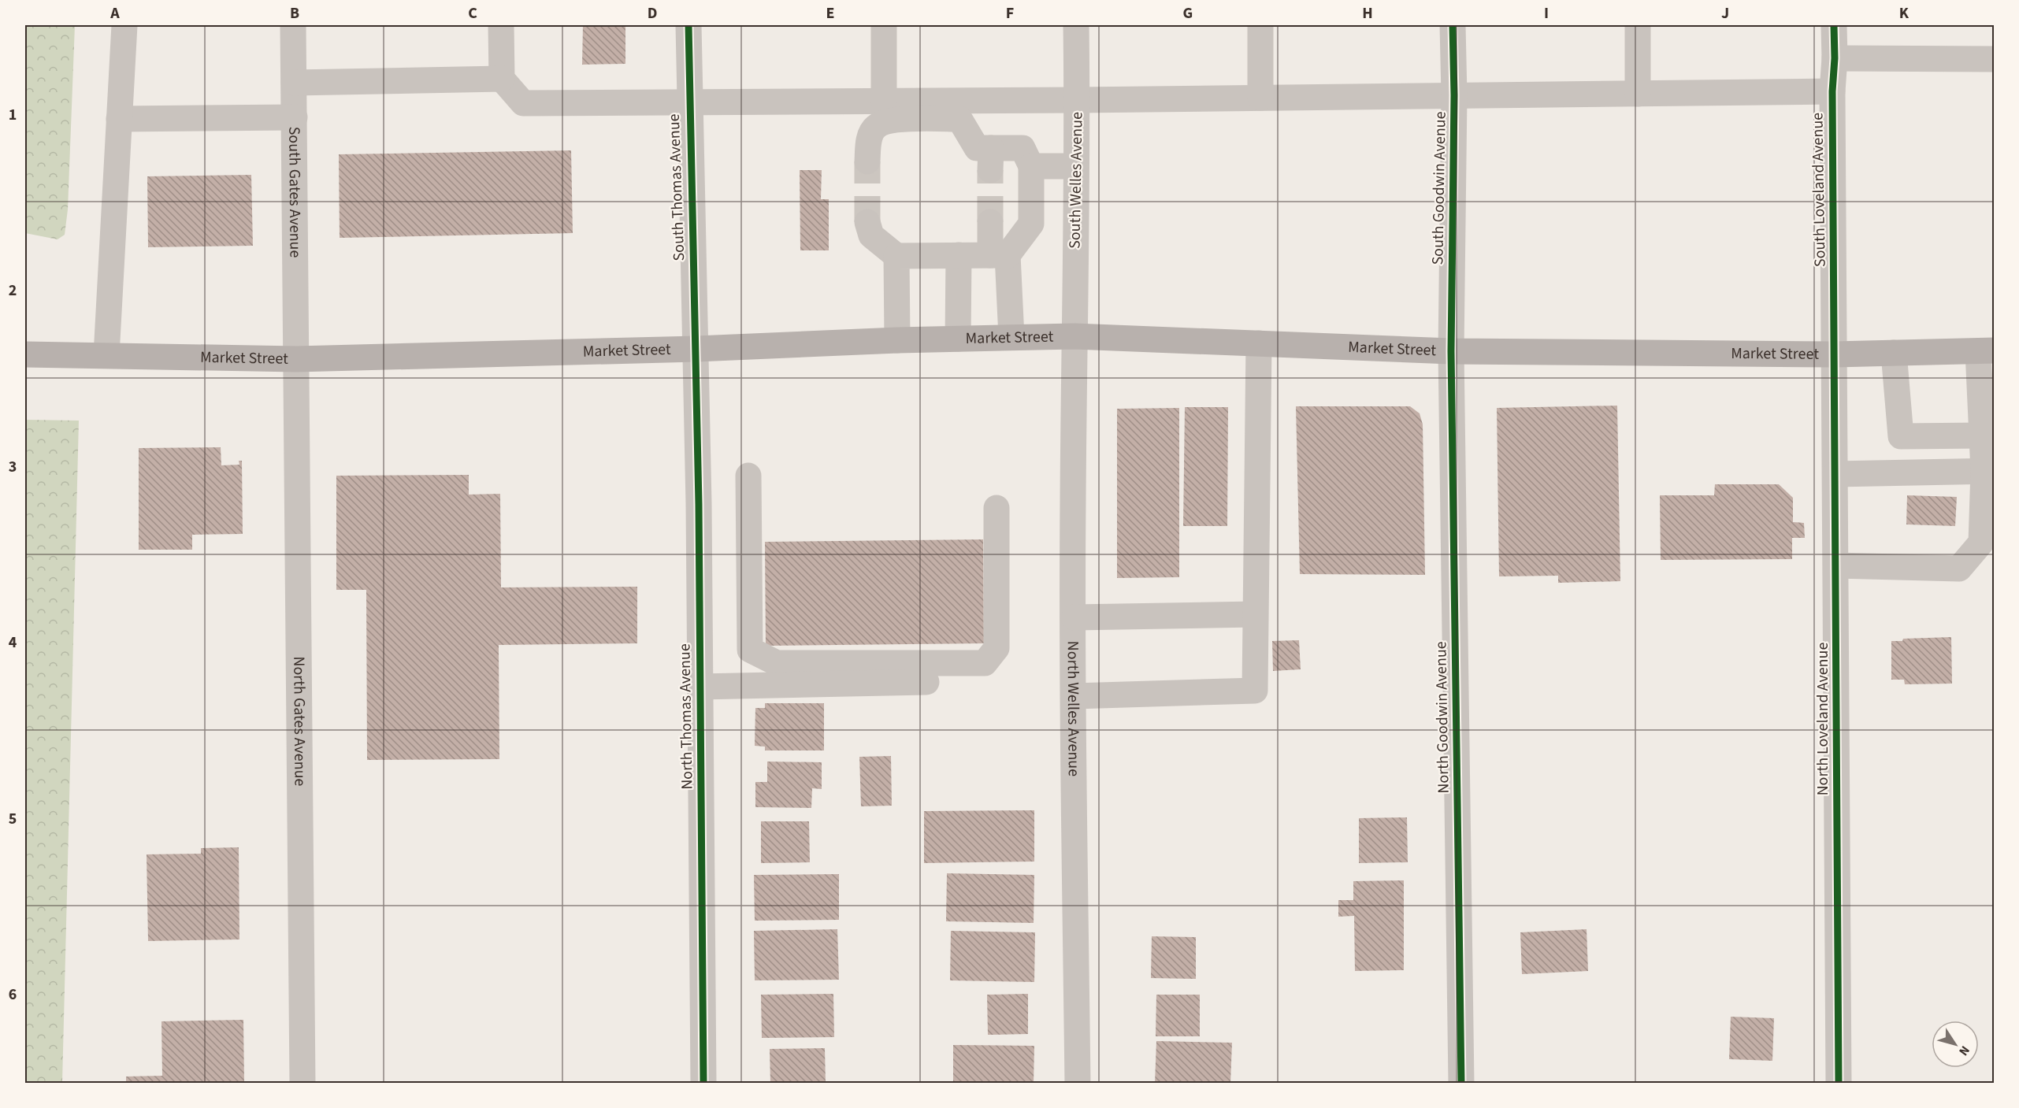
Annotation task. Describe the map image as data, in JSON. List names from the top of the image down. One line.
{"streets":{"main road":["Market Street"],"street":["South Welles Avenue","South Thomas Avenue","South Goodwin Avenue","South Loveland Avenue","South Gates Avenue","North Welles Avenue","North Thomas Avenue","North Goodwin Avenue","North Loveland Avenue","North Gates Avenue"]},"crossings":[["South Welles Avenue","Market Street"],["South Welles Avenue","North Welles Avenue"],["South Thomas Avenue","Market Street"],["South Thomas Avenue","North Thomas Avenue"],["South Goodwin Avenue","Market Street"],["South Goodwin Avenue","North Goodwin Avenue"],["South Loveland Avenue","Market Street"],["South Loveland Avenue","North Loveland Avenue"],["South Gates Avenue","Market Street"],["South Gates Avenue","North Gates Avenue"],["Market Street","North Welles Avenue"],["Market Street","North Thomas Avenue"],["Market Street","North Goodwin Avenue"],["Market Street","North Loveland Avenue"],["Market Street","North Gates Avenue"]],"north":"bottom right","grid":{"columns":["A","B","C","D","E","F","G","H","I","J","K"],"rows":["1","2","3","4","5","6"]}}
